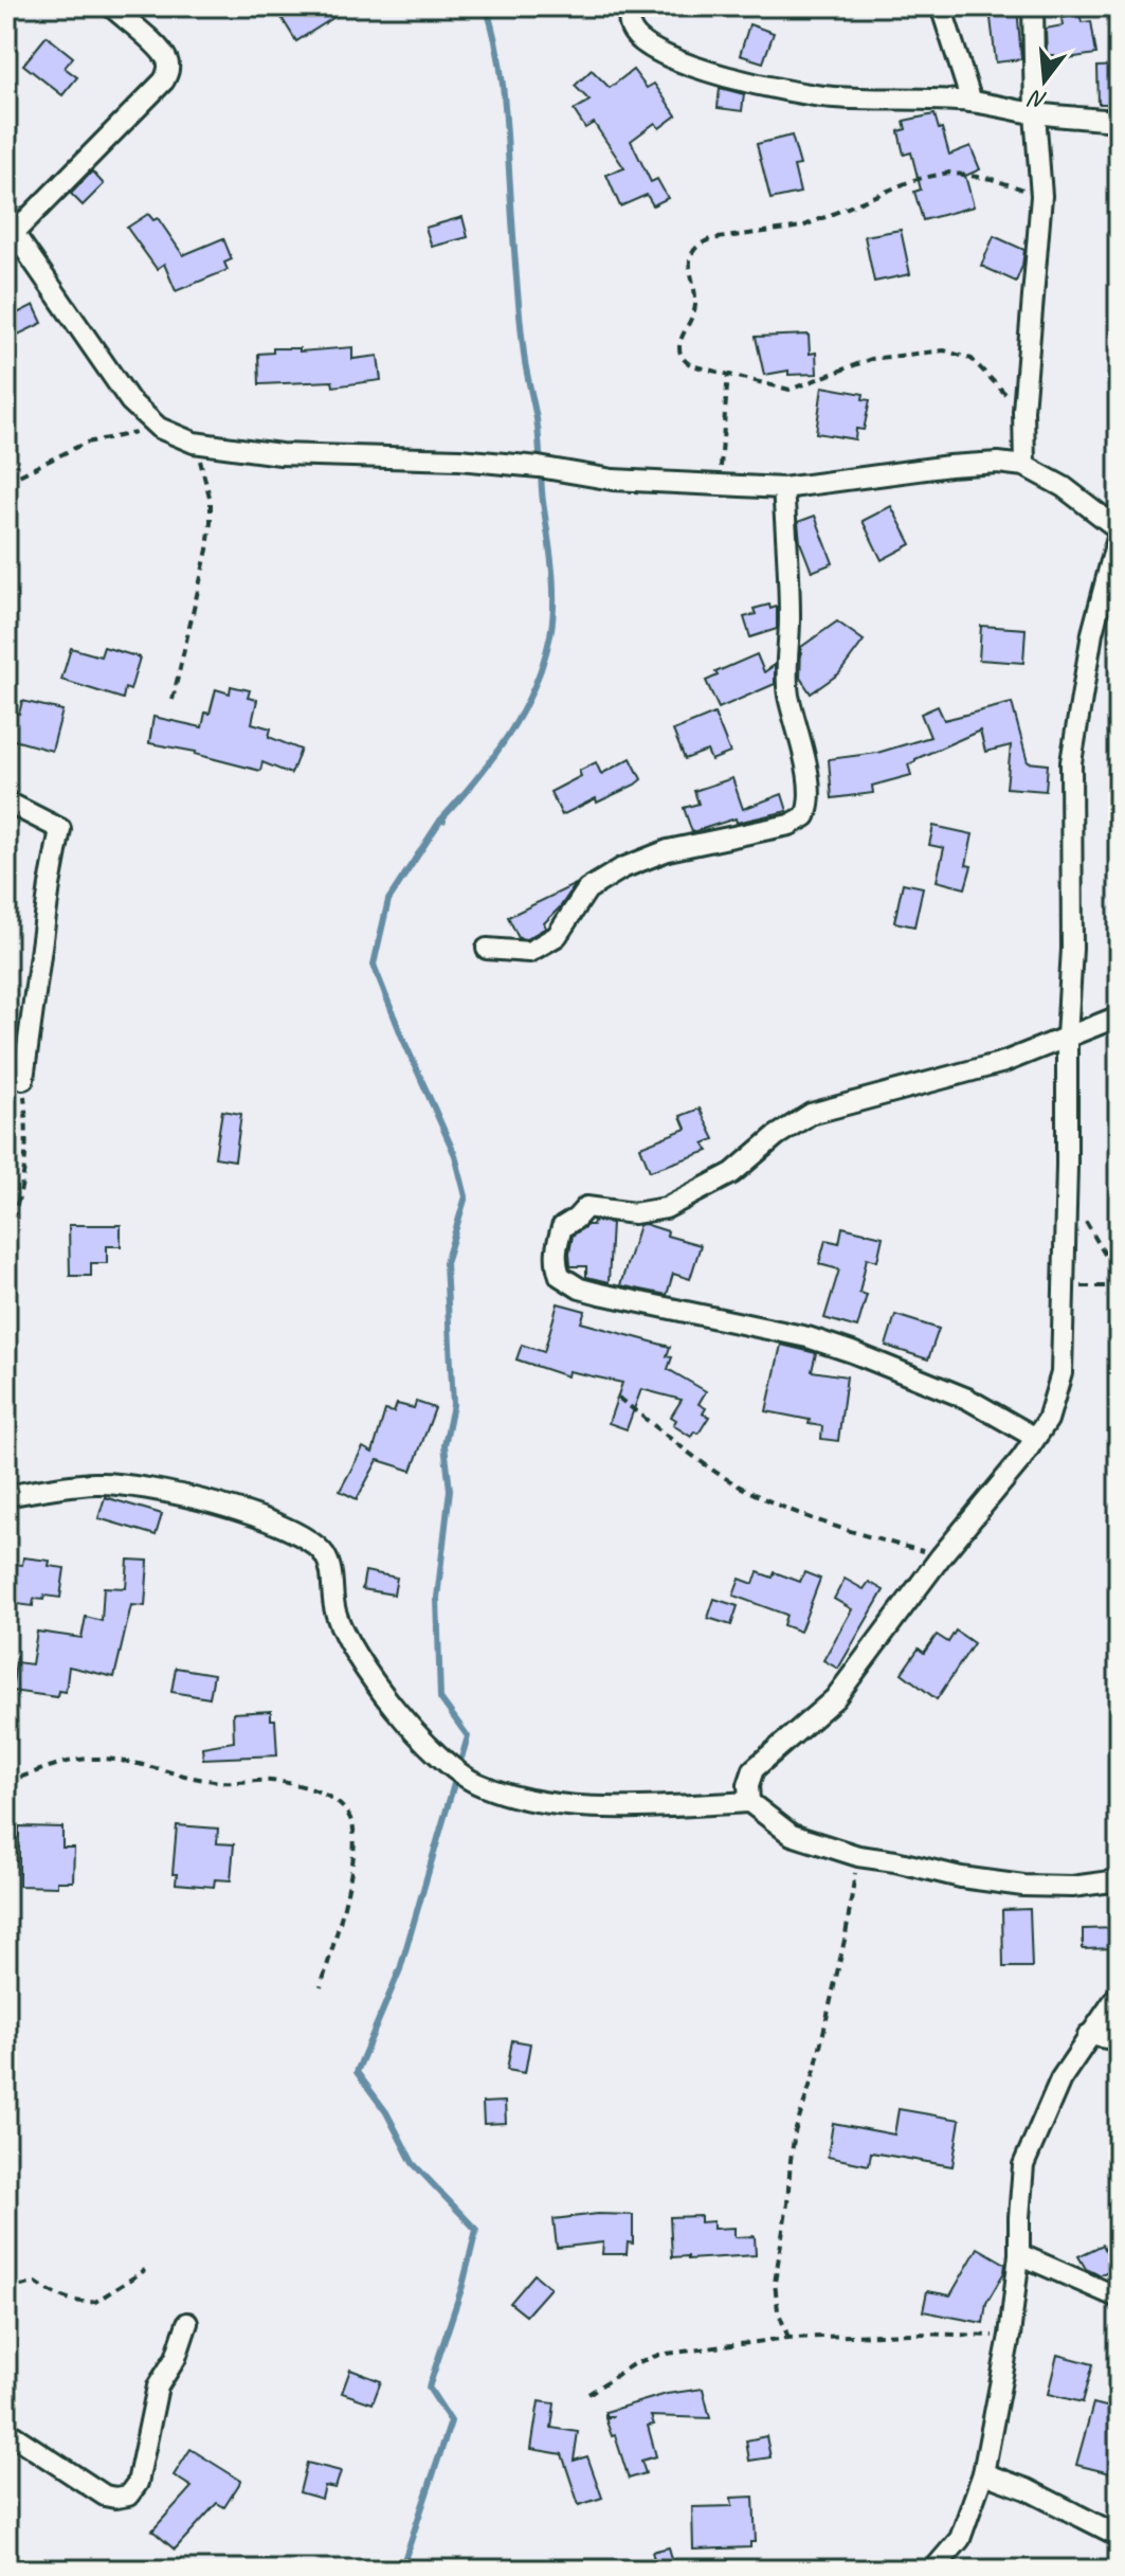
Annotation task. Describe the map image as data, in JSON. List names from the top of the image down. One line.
{"north":"bottom"}
